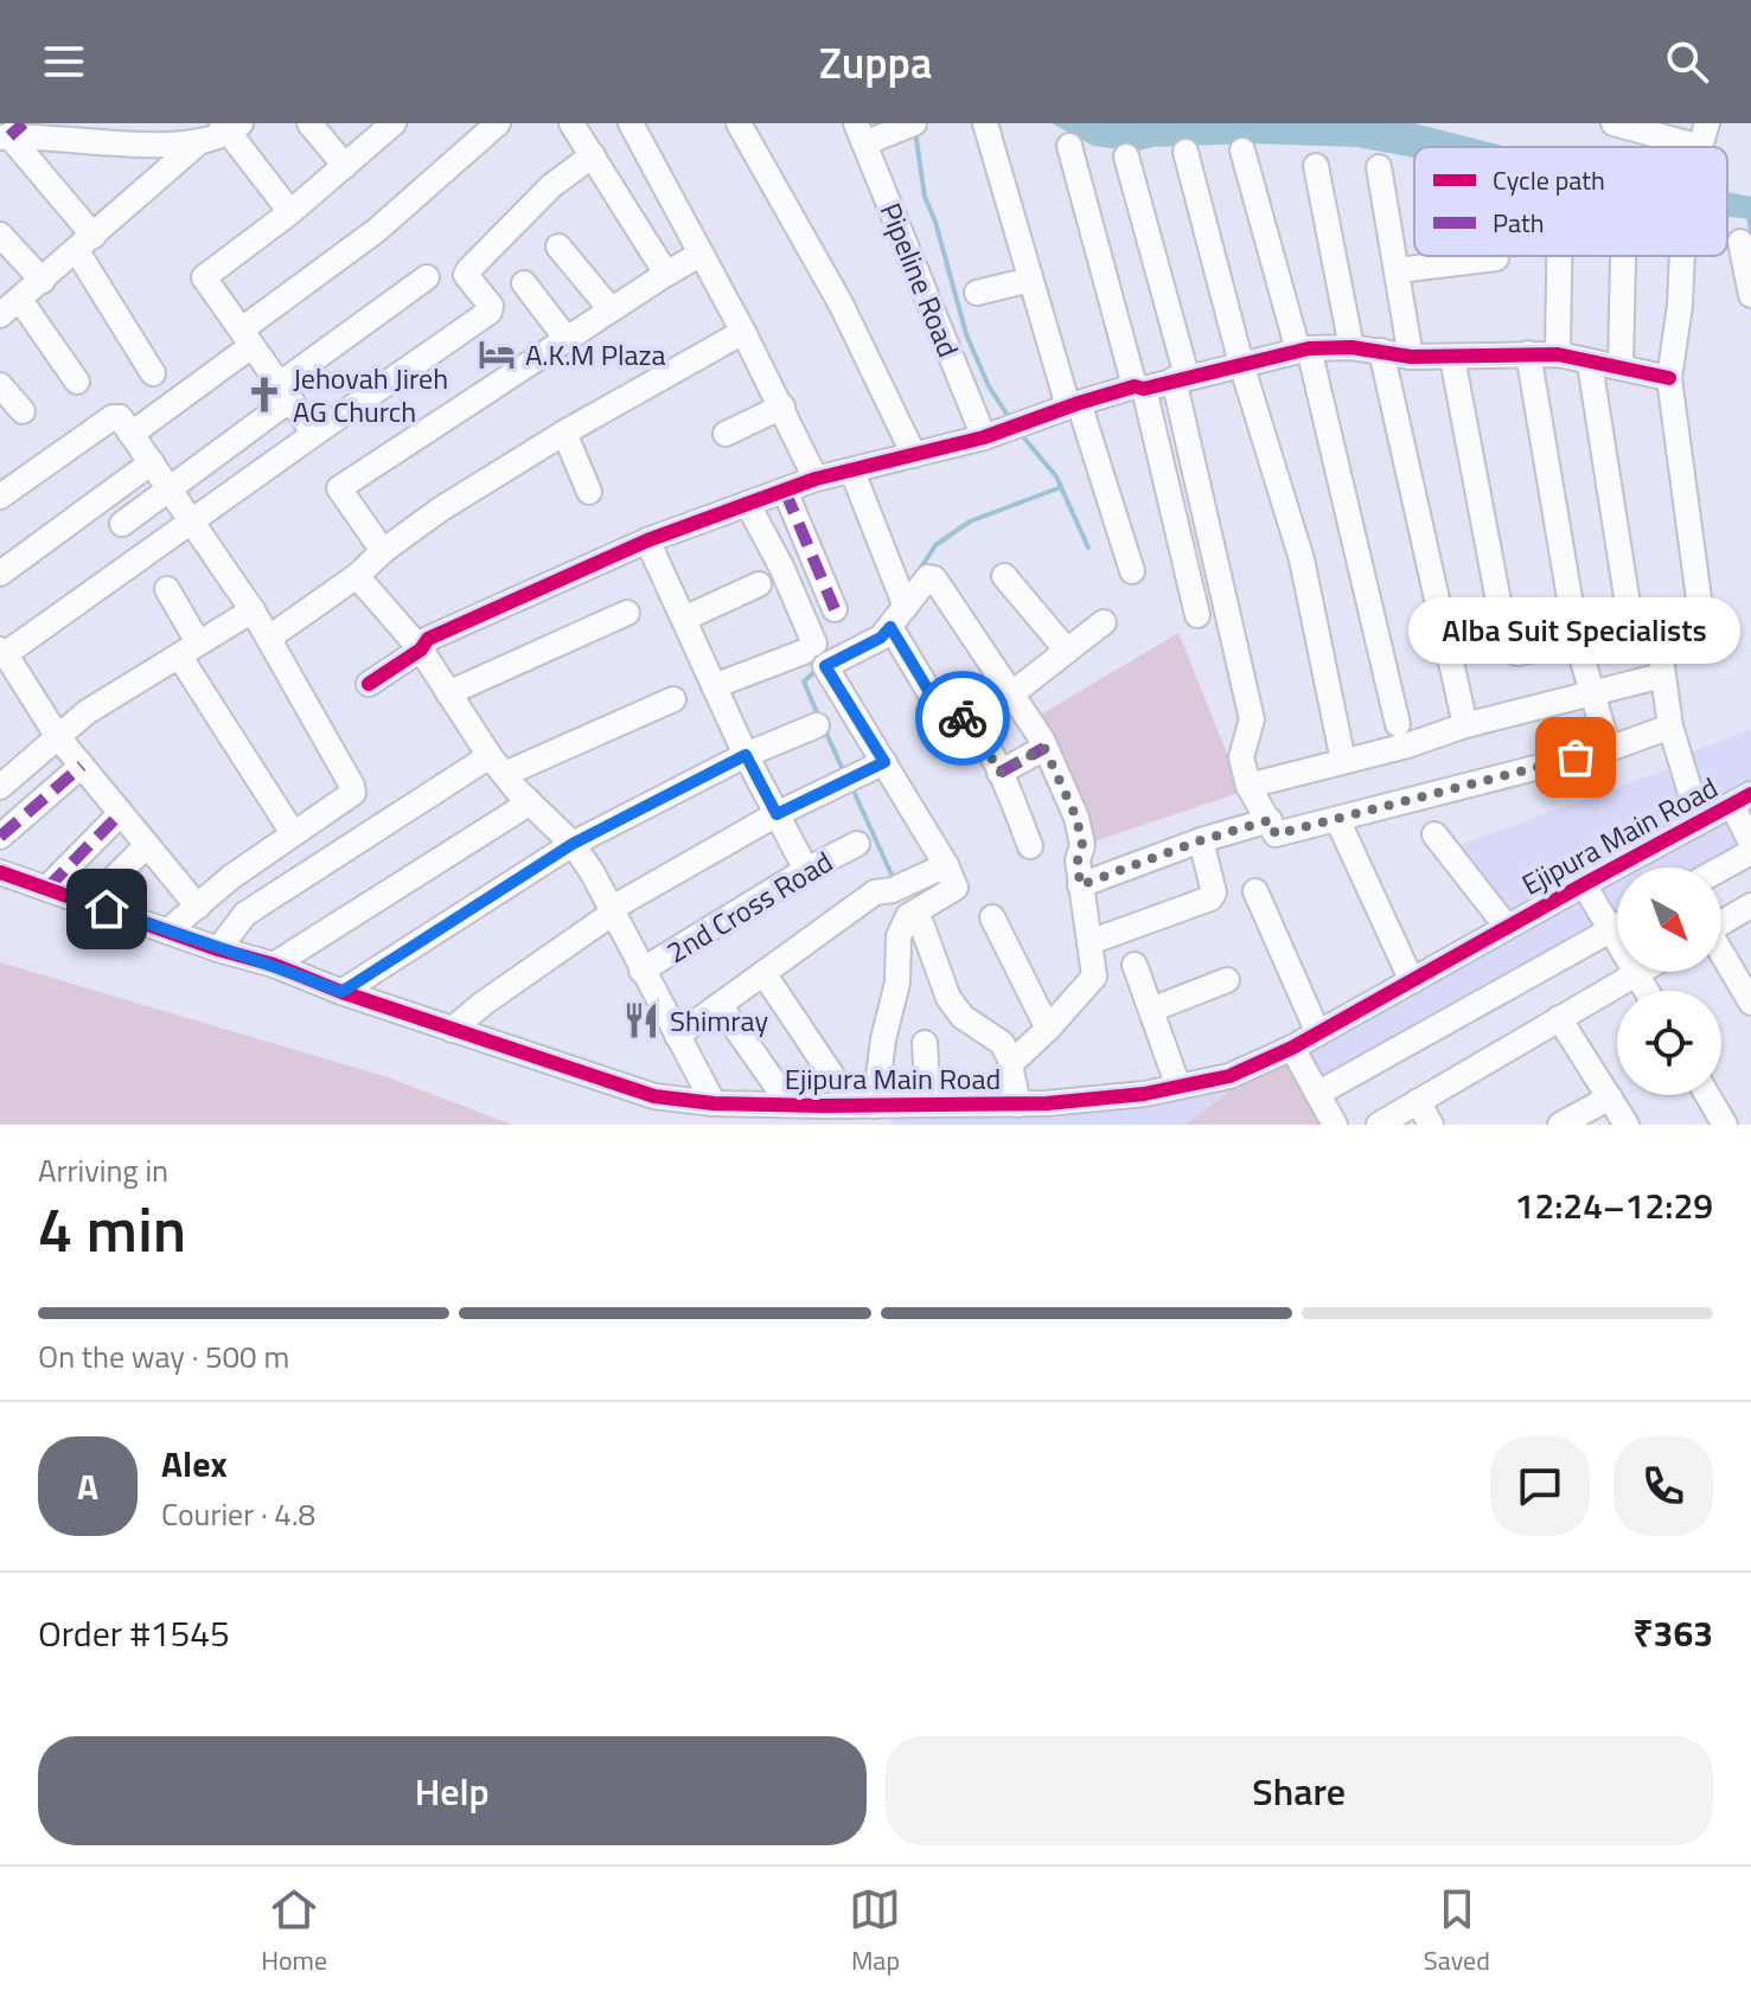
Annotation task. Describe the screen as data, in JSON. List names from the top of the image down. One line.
{"streets":{"street":["Pipeline Road","Ejipura Main Road","2nd Cross Road"]},"places":{"hotel":["A.K.M Plaza"],"church":["Jehovah Jireh AG Church"],"other":["Alba Suit Specialists"],"restaurant":["Shimray"]},"legend":["Cycle path","Path"],"north":"bottom right","page":{"header":"Zuppa","bubble":"Alba Suit Specialists","heading":["4 min","Arriving in","12:24–12:29"],"panel":["Alex","Courier · 4.8","Order #1545","₹363"],"bar":"On the way · 500 m","round":"A","buttons":["Help","Share"],"tabs":["Home","Map","Saved"]}}
